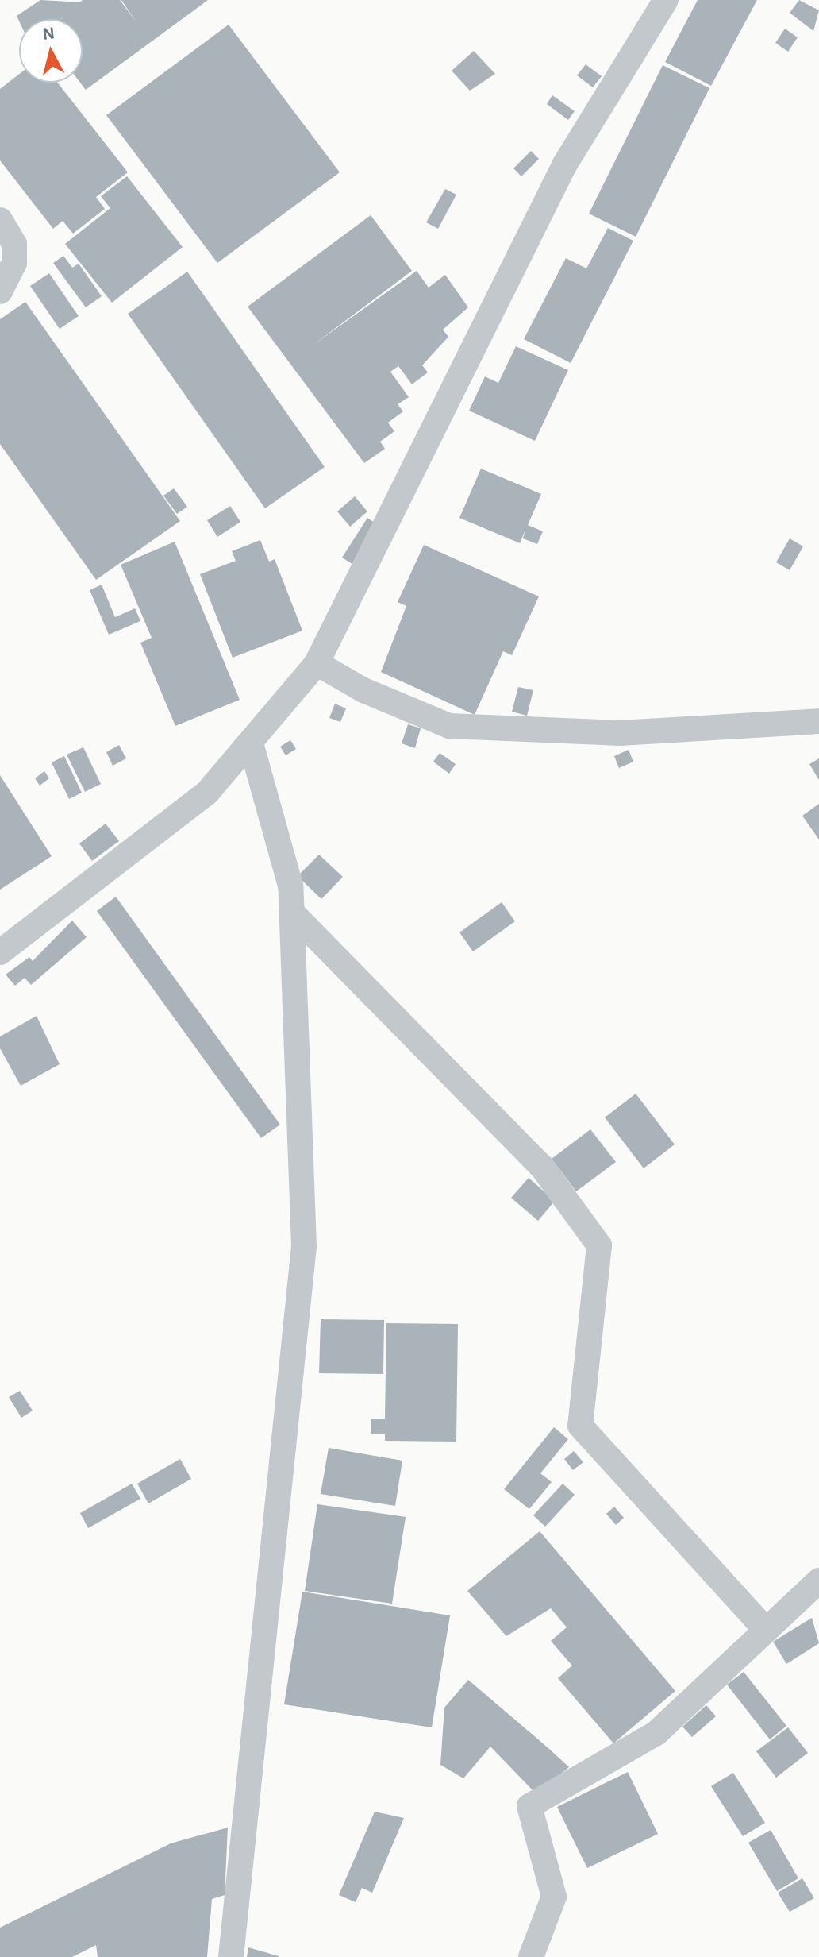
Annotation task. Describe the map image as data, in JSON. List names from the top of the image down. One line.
{"north":"top"}
